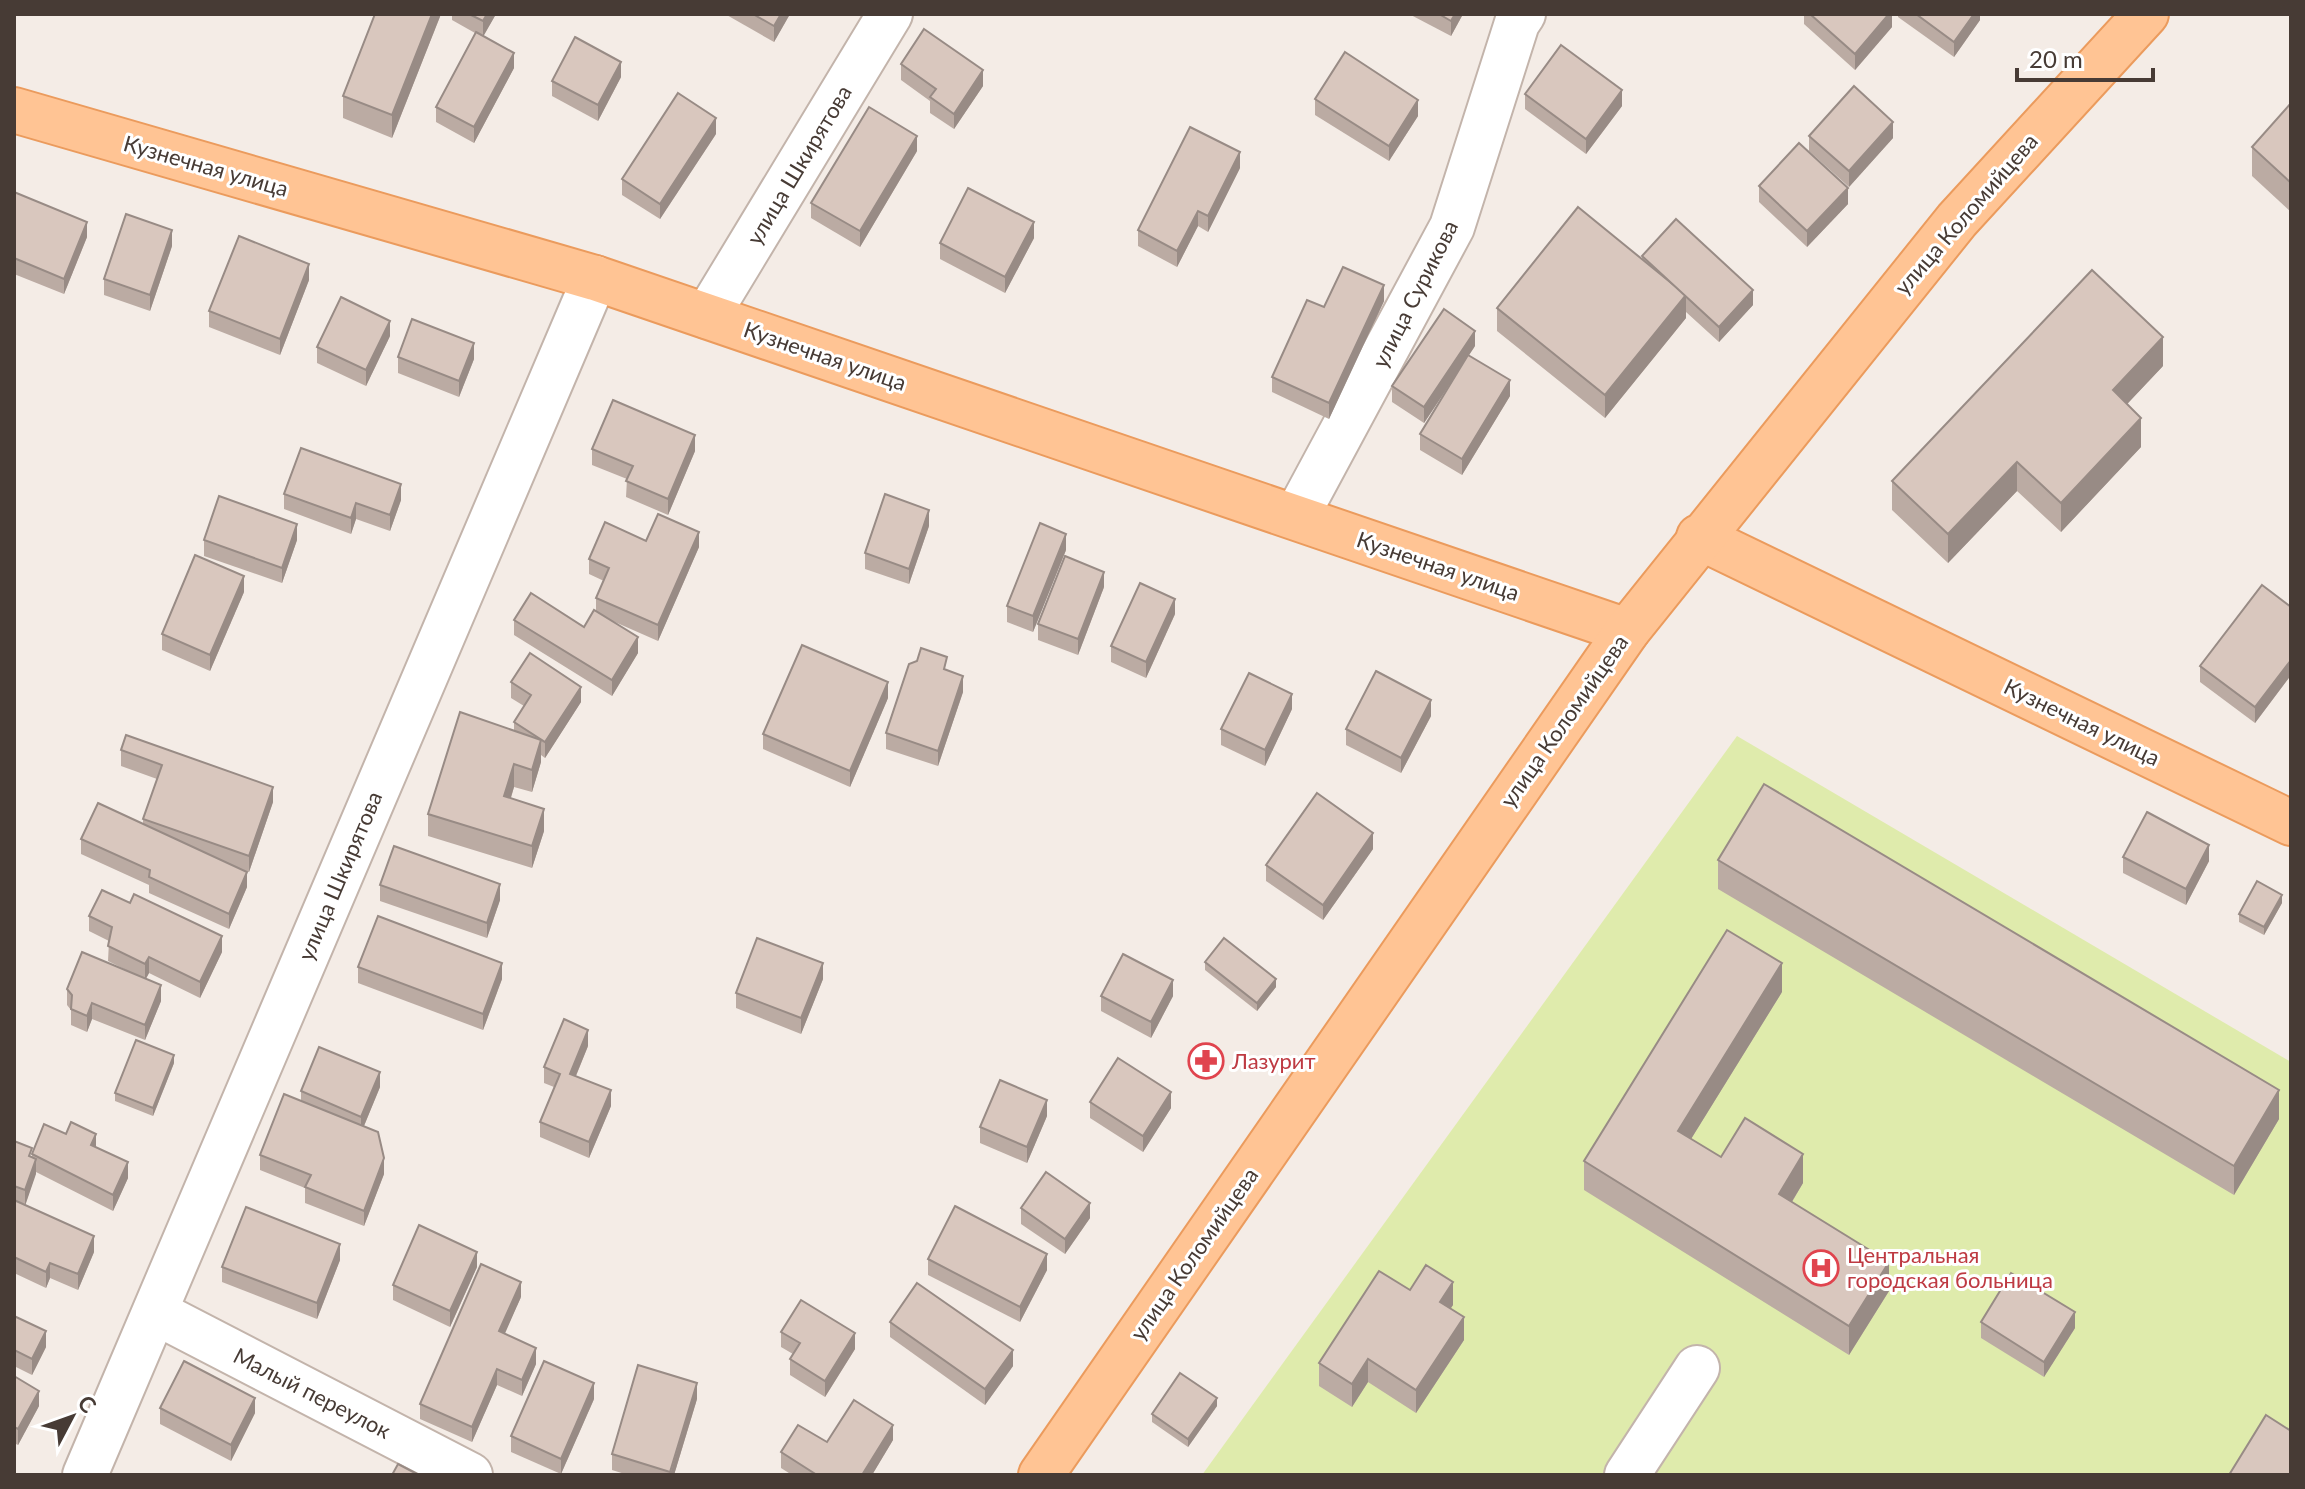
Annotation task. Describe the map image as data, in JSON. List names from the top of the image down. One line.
{"streets":{"main road":["Кузнечная улица","улица Коломийцева"],"street":["улица Шкирятова","улица Сурикова","Малый переулок"]},"crossings":[["улица Шкирятова","Кузнечная улица"],["улица Шкирятова","Малый переулок"],["Кузнечная улица","улица Коломийцева"],["Кузнечная улица","улица Сурикова"]],"places":{"pharmacy":["Лазурит"],"hospital":["Центральная городская больница"]},"scale_bar":"20 m","north":"top right"}
